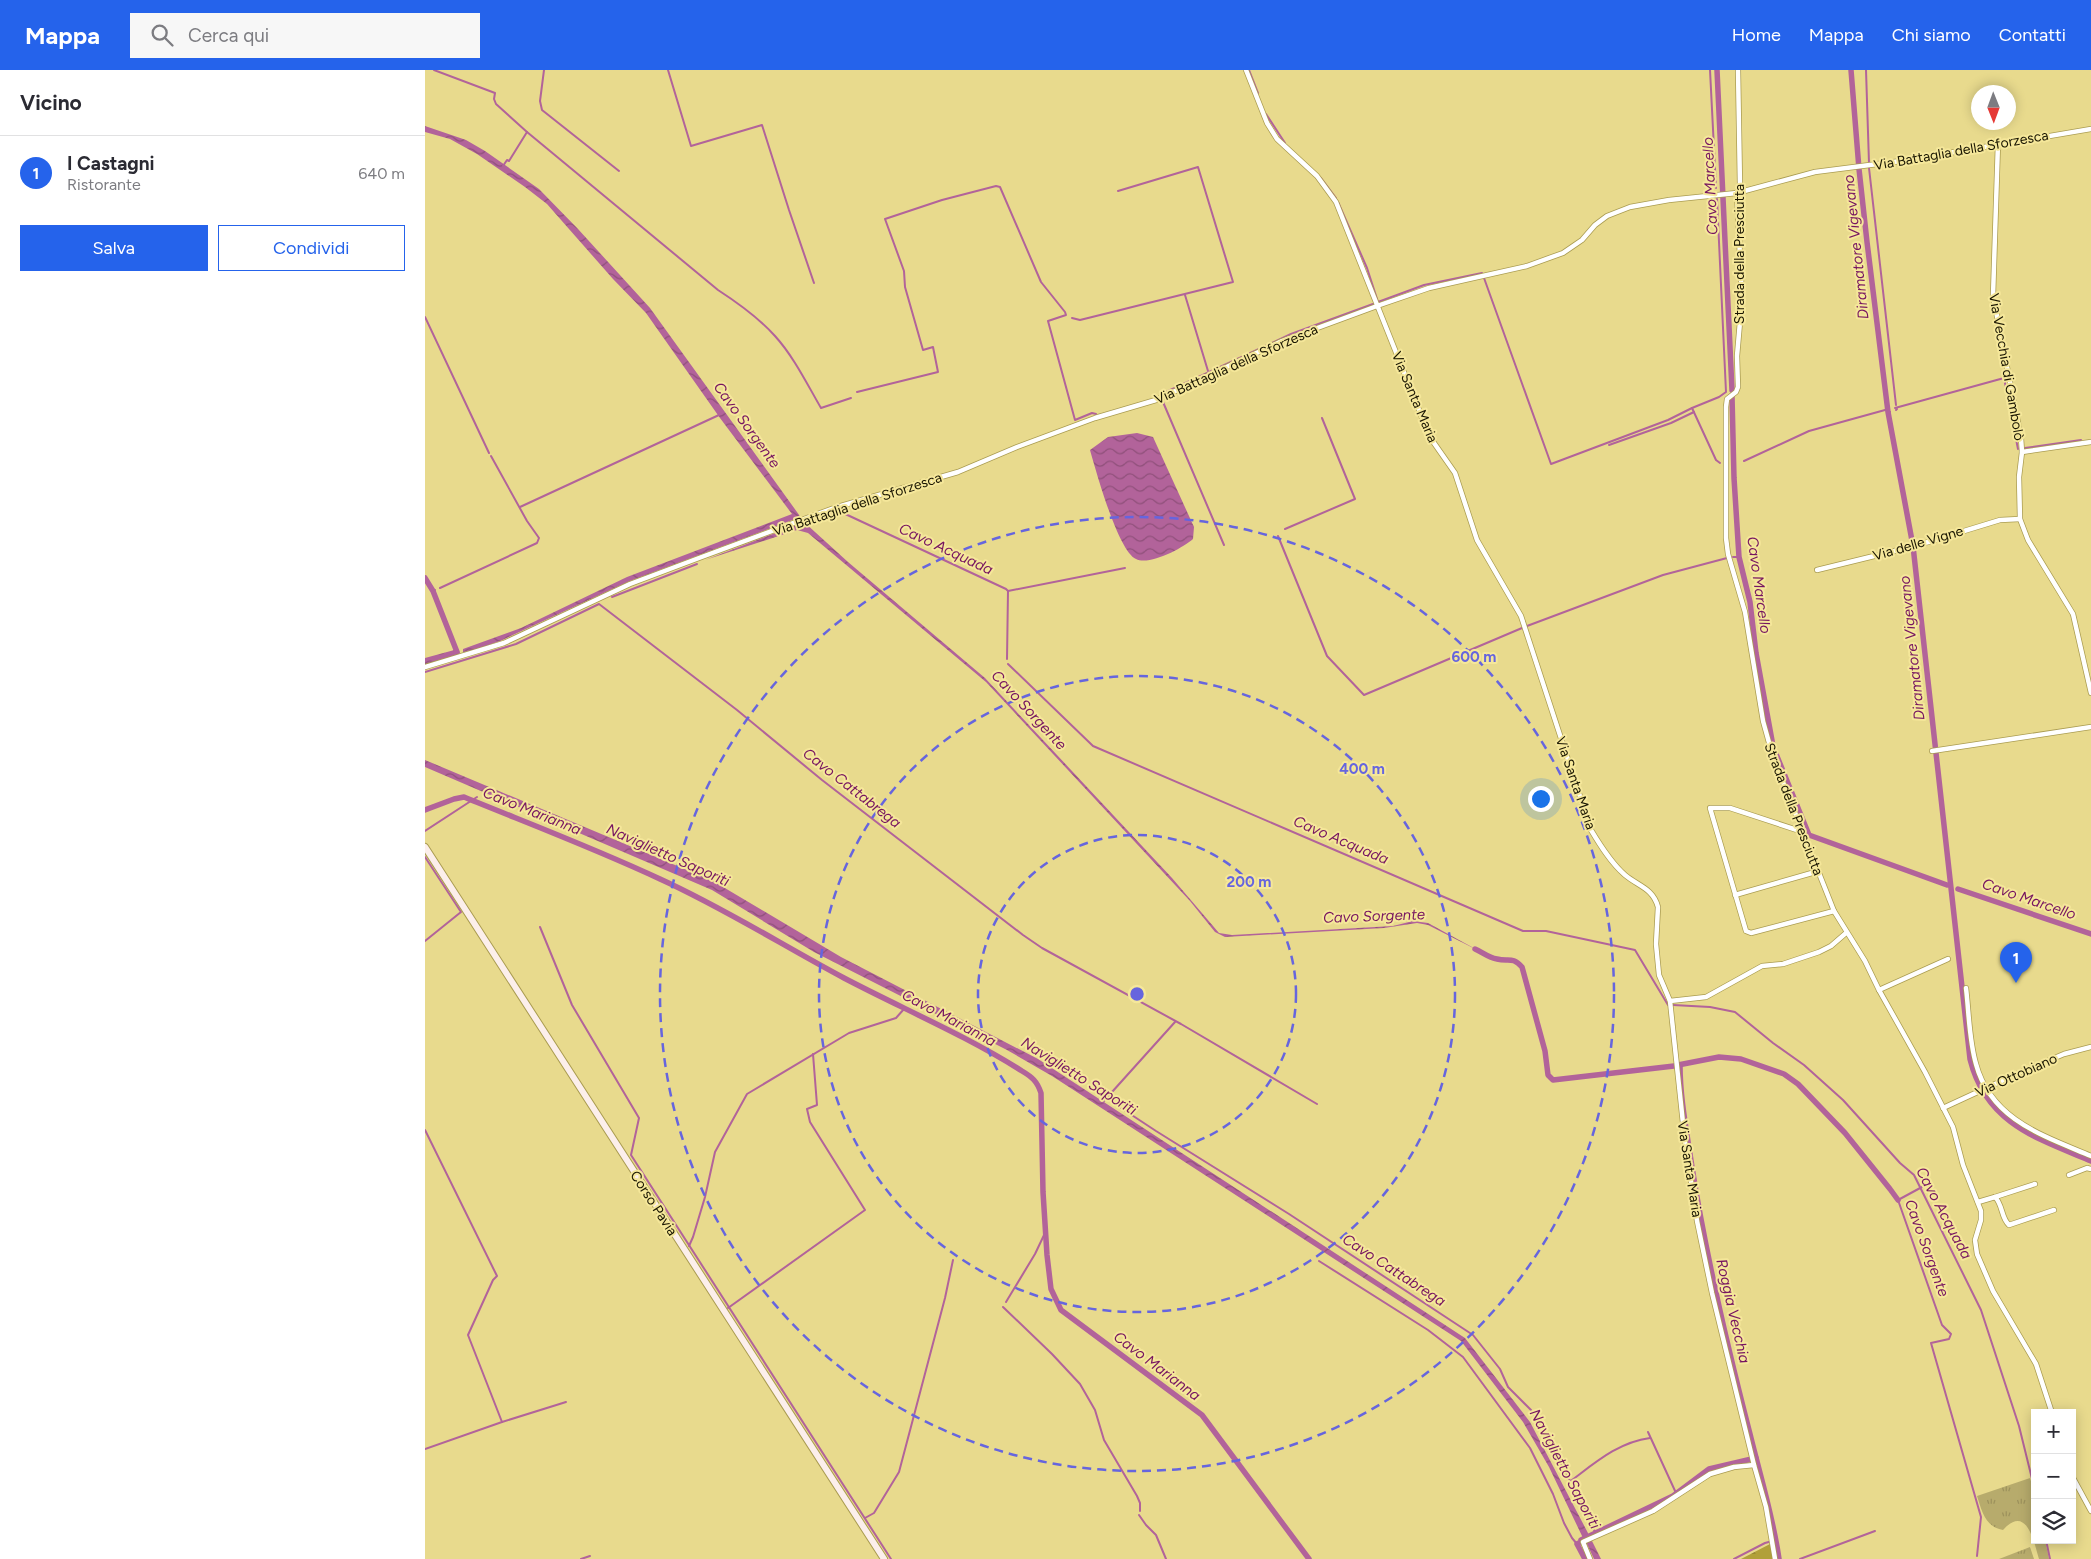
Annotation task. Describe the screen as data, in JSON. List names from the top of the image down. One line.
{"streets":{"main road":["Corso Pavia"],"street":["Via Battaglia della Sforzesca","Strada della Presciutta","Via Vecchia di Gambolò","Via Santa Maria","Via delle Vigne","Via Ottobiano"]},"crossings":[["Via Battaglia della Sforzesca","Strada della Presciutta"],["Via Battaglia della Sforzesca","Via Vecchia di Gambolò"],["Via Battaglia della Sforzesca","Via Santa Maria"],["Strada della Presciutta","Via Ottobiano"],["Via Vecchia di Gambolò","Via delle Vigne"]],"water":["Cavo Marcello","Diramatore Vigevano","Cavo Sorgente","Cavo Acquada","Cavo Cattabrega","Cavo Marianna","Naviglietto Saporiti","Roggia Vecchia"],"north":"bottom","page":{"header":"Mappa","search":"Cerca qui","nav":["Home","Mappa","Chi siamo","Contatti"],"heading":"Vicino","list":[{"mark":"1","name":"I Castagni","note":"Ristorante","value":"640 m"}],"buttons":["Salva","Condividi"],"pins":"1","map_buttons":["+","−"]},"rings":["600 m","400 m","200 m"]}
